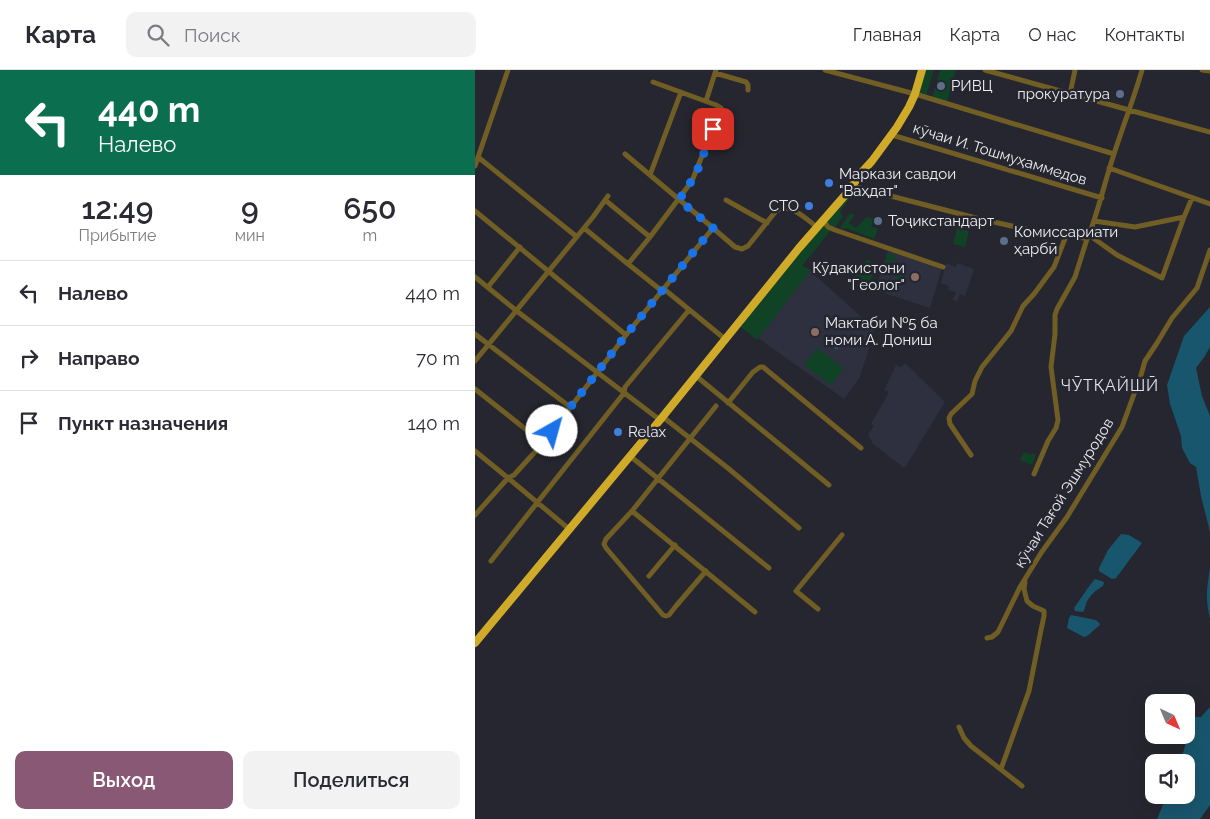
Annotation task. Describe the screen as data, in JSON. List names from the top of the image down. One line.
{"streets":{"street":["кӯчаи И. Тошмуҳаммедов","кӯчаи Тағой Эшмуродов"]},"districts":["ЧӮТҚАЙШӢ"],"places":["РИВЦ","прокуратура","Маркази савдои \"Ваҳдат\"","СТО","Тоҷикстандарт","Комиссариати ҳарбӣ","Кӯдакистони \"Геолог\"","Мактаби №5 ба номи А. Дониш","Relax"],"north":"bottom right","page":{"header":"Карта","search":"Поиск","nav":["Главная","Карта","О нас","Контакты"],"turn":["440 m","Налево"],"eta":["12:49","Прибытие","9","мин","650","m"],"list":[{"name":"Налево","value":"440 m"},{"name":"Направо","value":"70 m"},{"name":"Пункт назначения","value":"140 m"}],"buttons":["Выход","Поделиться"]}}
